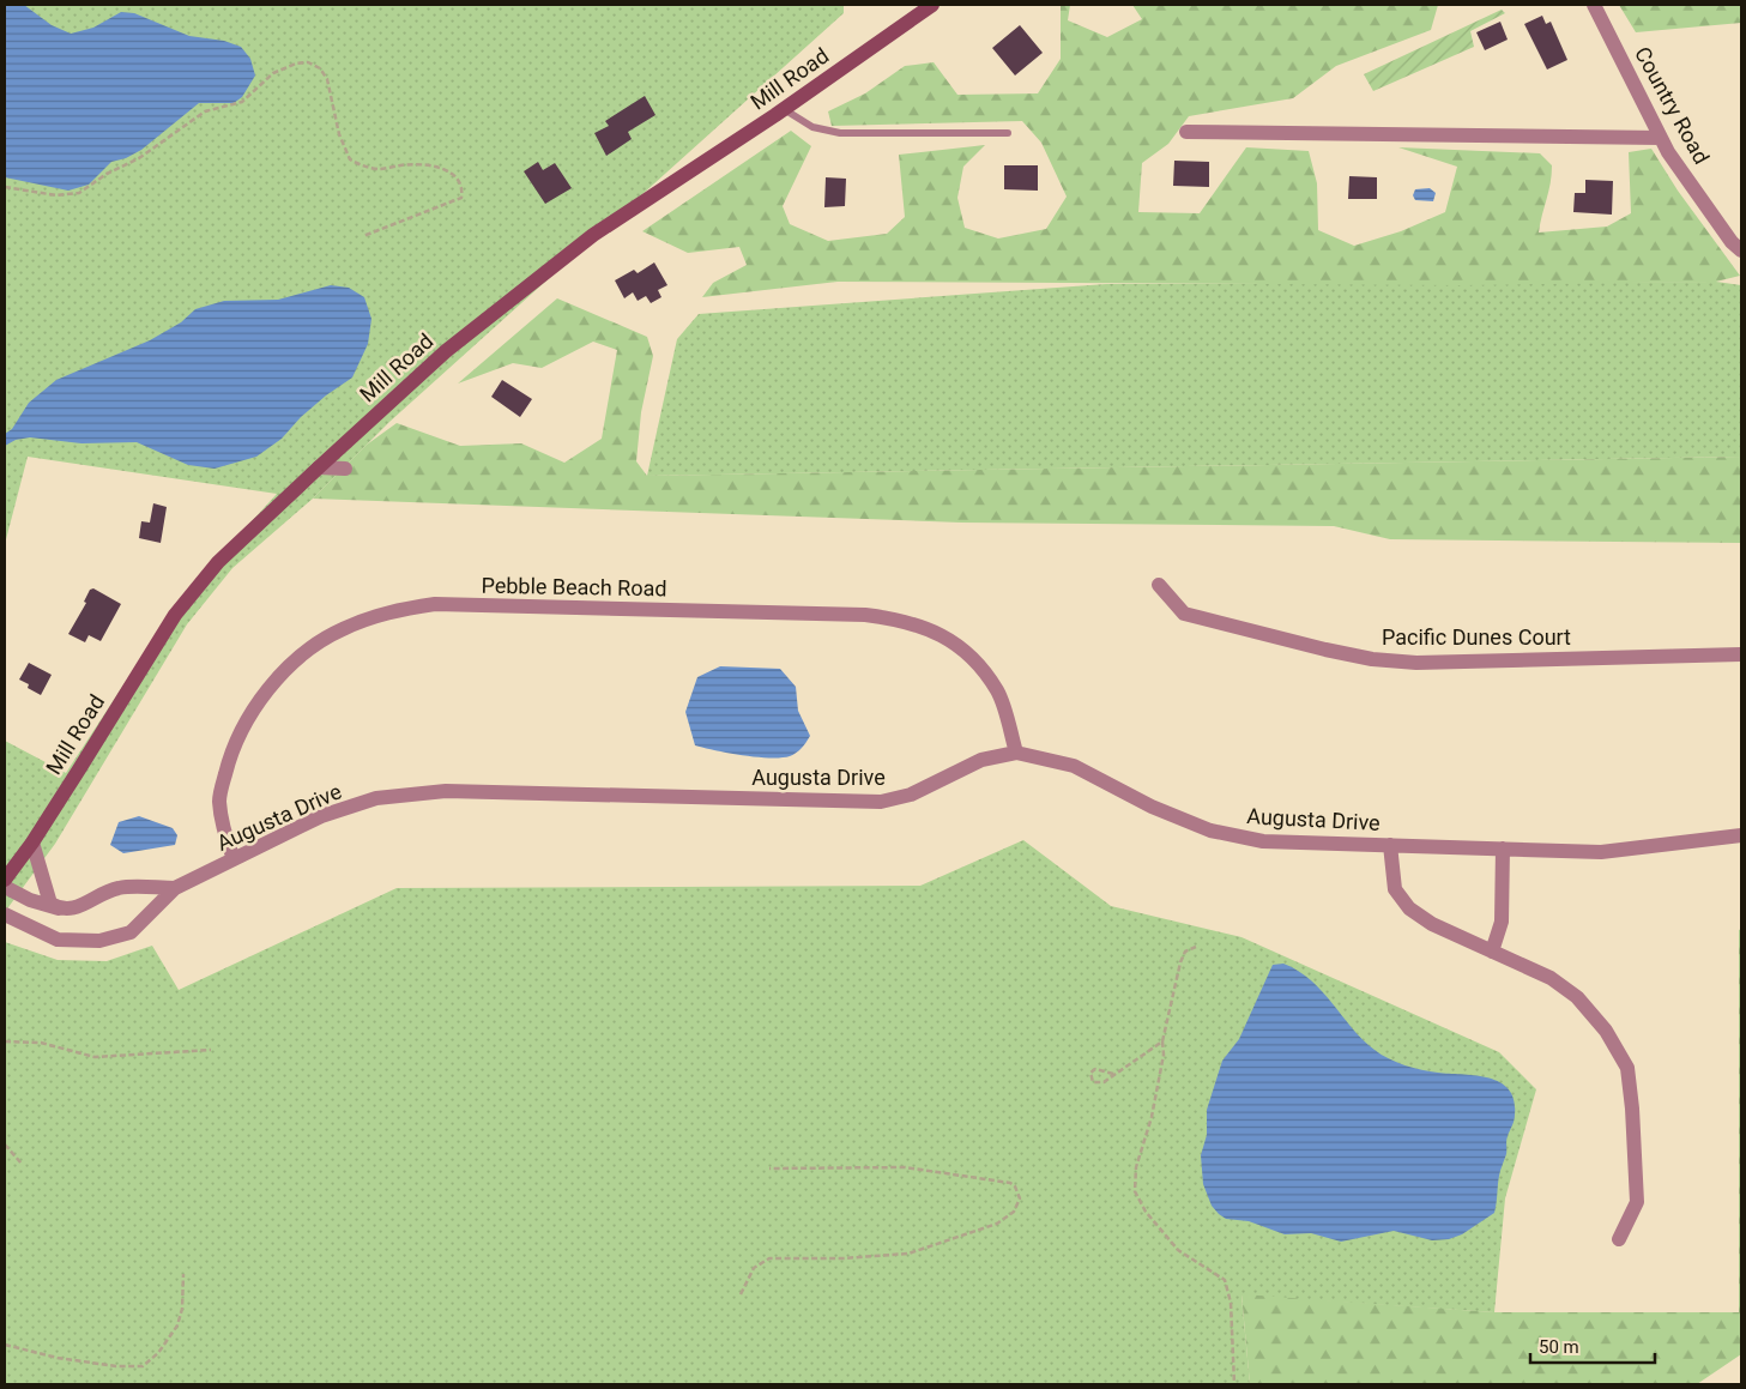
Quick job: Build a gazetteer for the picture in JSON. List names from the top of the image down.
{
  "streets": {
    "main road": ["Mill Road"],
    "street": [
      "Country Road",
      "Pebble Beach Road",
      "Pacific Dunes Court",
      "Augusta Drive"
    ]
  },
  "crossings": [
    ["Pebble Beach Road", "Augusta Drive"]
  ],
  "scale_bar": "50 m"
}
